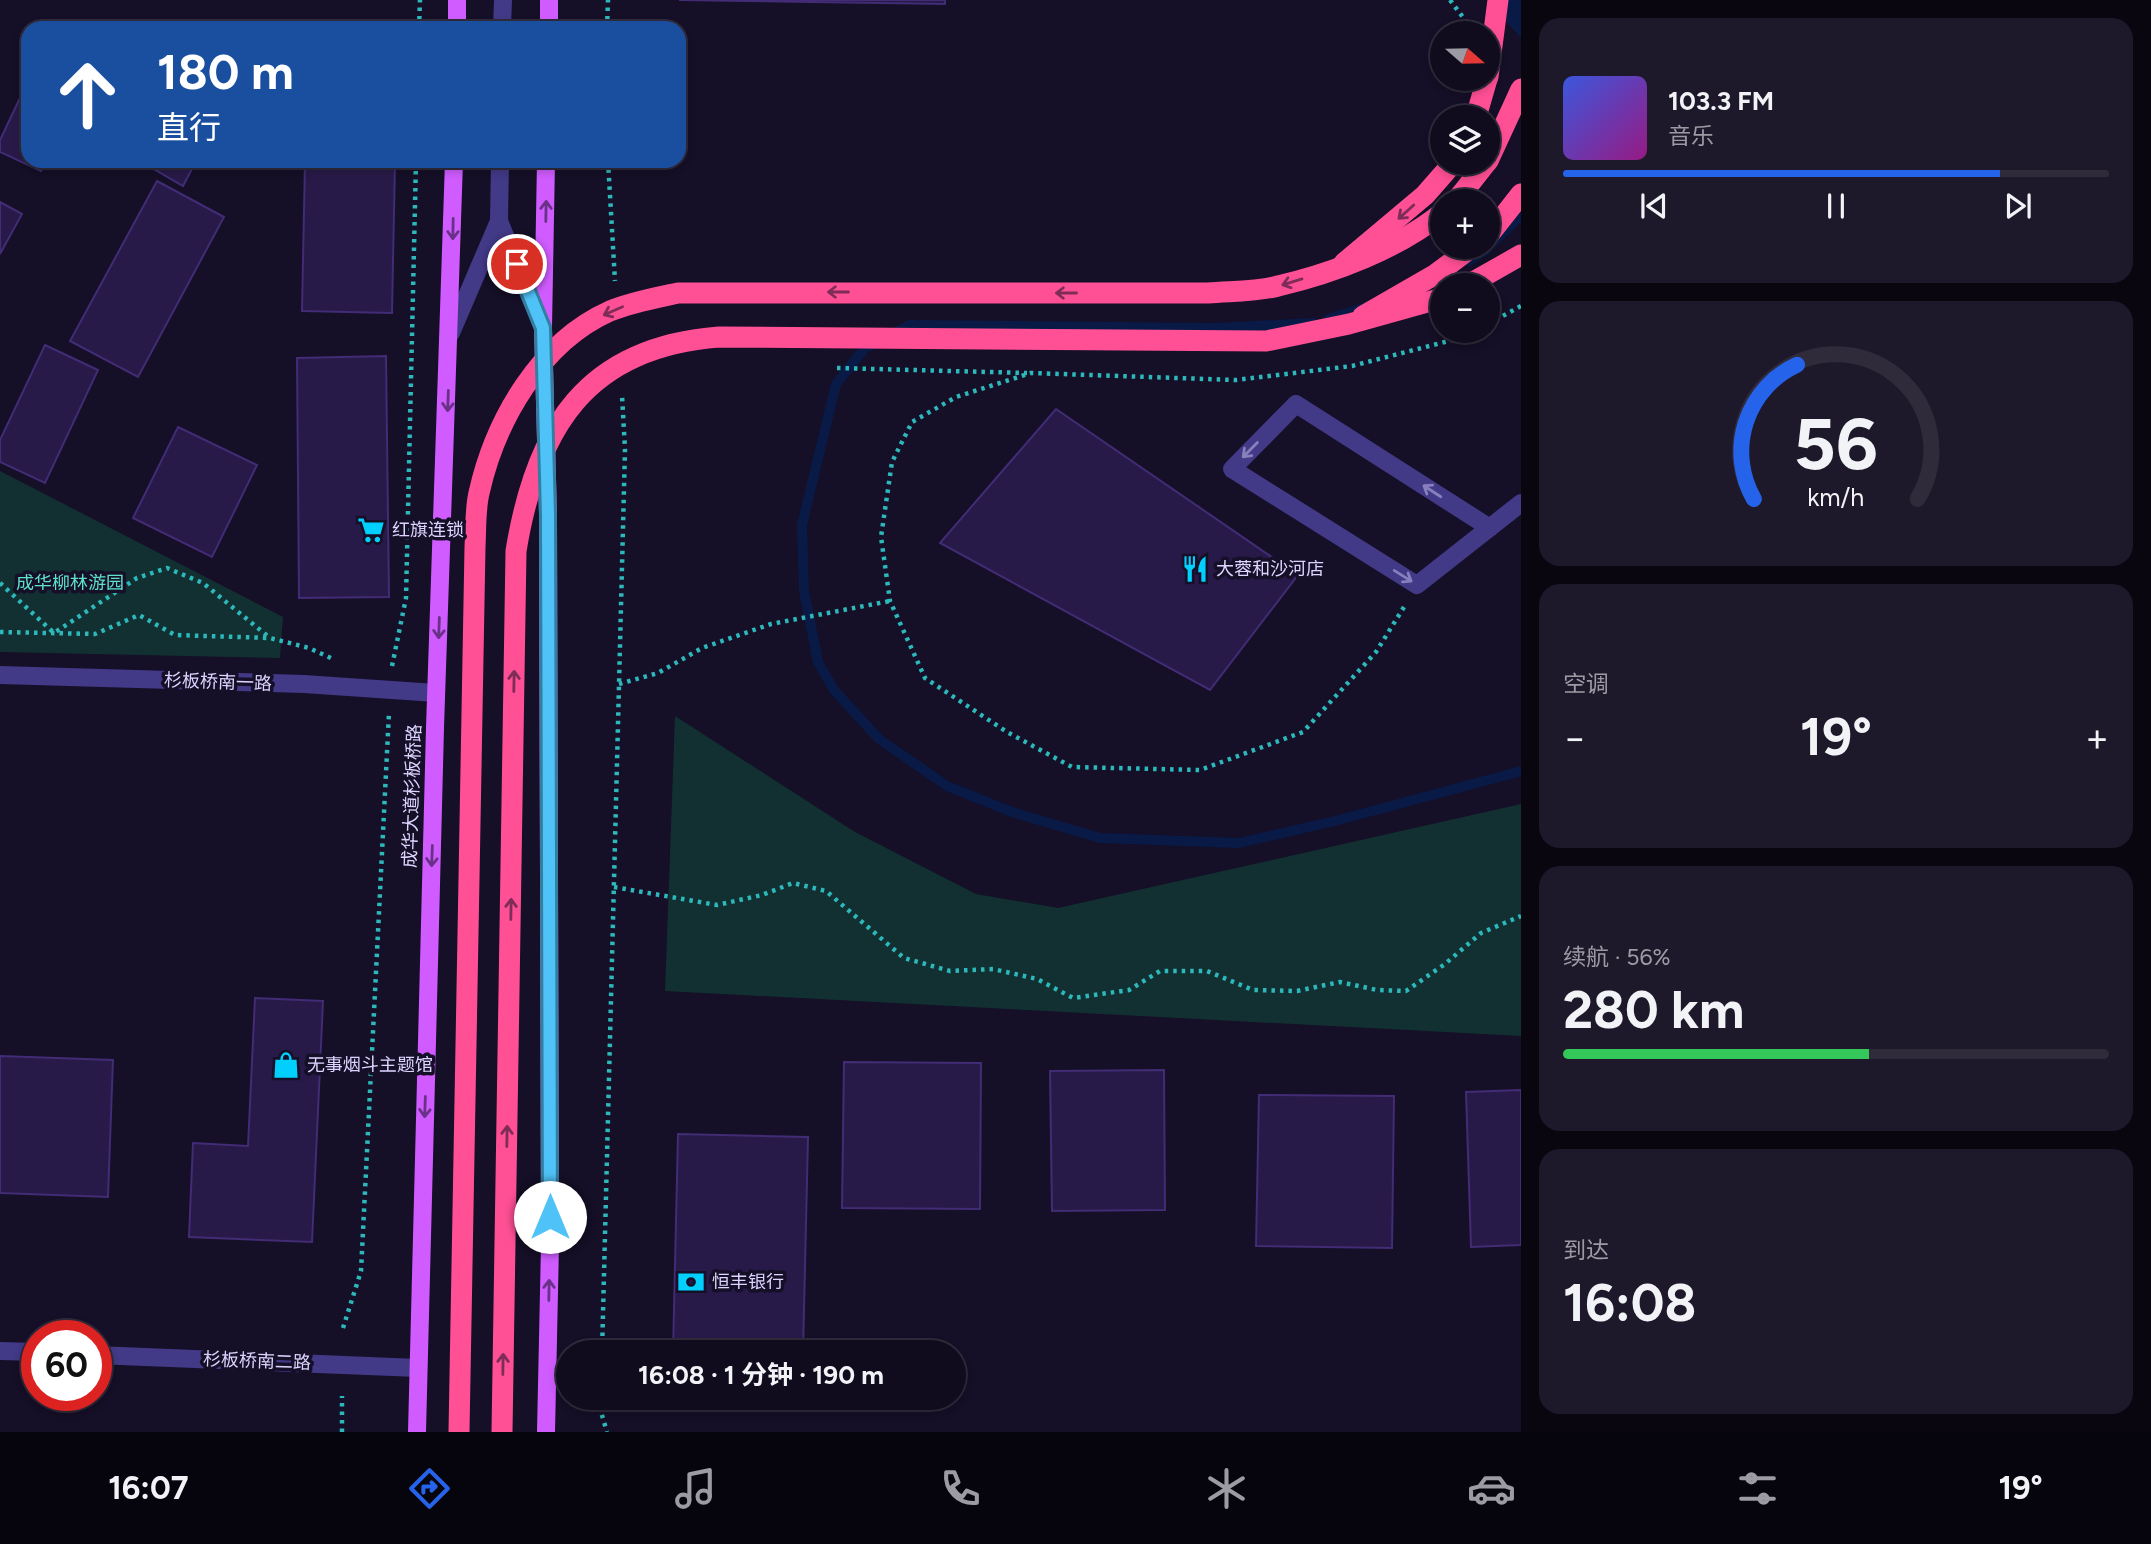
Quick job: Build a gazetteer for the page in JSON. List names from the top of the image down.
{
  "streets": {
    "main road": ["成华大道杉板桥路"],
    "street": ["杉板桥南一路", "杉板桥南二路"]
  },
  "crossings": [
    ["杉板桥南一路", "成华大道杉板桥路"],
    ["成华大道杉板桥路", "杉板桥南二路"]
  ],
  "parks": ["成华柳林游园"],
  "places": {
    "supermarket": ["红旗连锁"],
    "restaurant": ["大蓉和沙河店"],
    "shop": ["无事烟斗主题馆"],
    "bank": ["恒丰银行"]
  },
  "north": "right",
  "page": {
    "map_buttons": ["+", "−"],
    "turn": ["180 m", "直行"],
    "song": ["103.3 FM", "音乐"],
    "tile": [
      "空调",
      ["续航 · 56%", "280 km"],
      ["到达", "16:08"]
    ],
    "heat": ["−", "19°", "+"],
    "limit": "60",
    "trip": "16:08 · 1 分钟 · 190 m",
    "tabs": ["16:07", "19°"],
    "gauge": ["56", "km/h"]
  }
}
